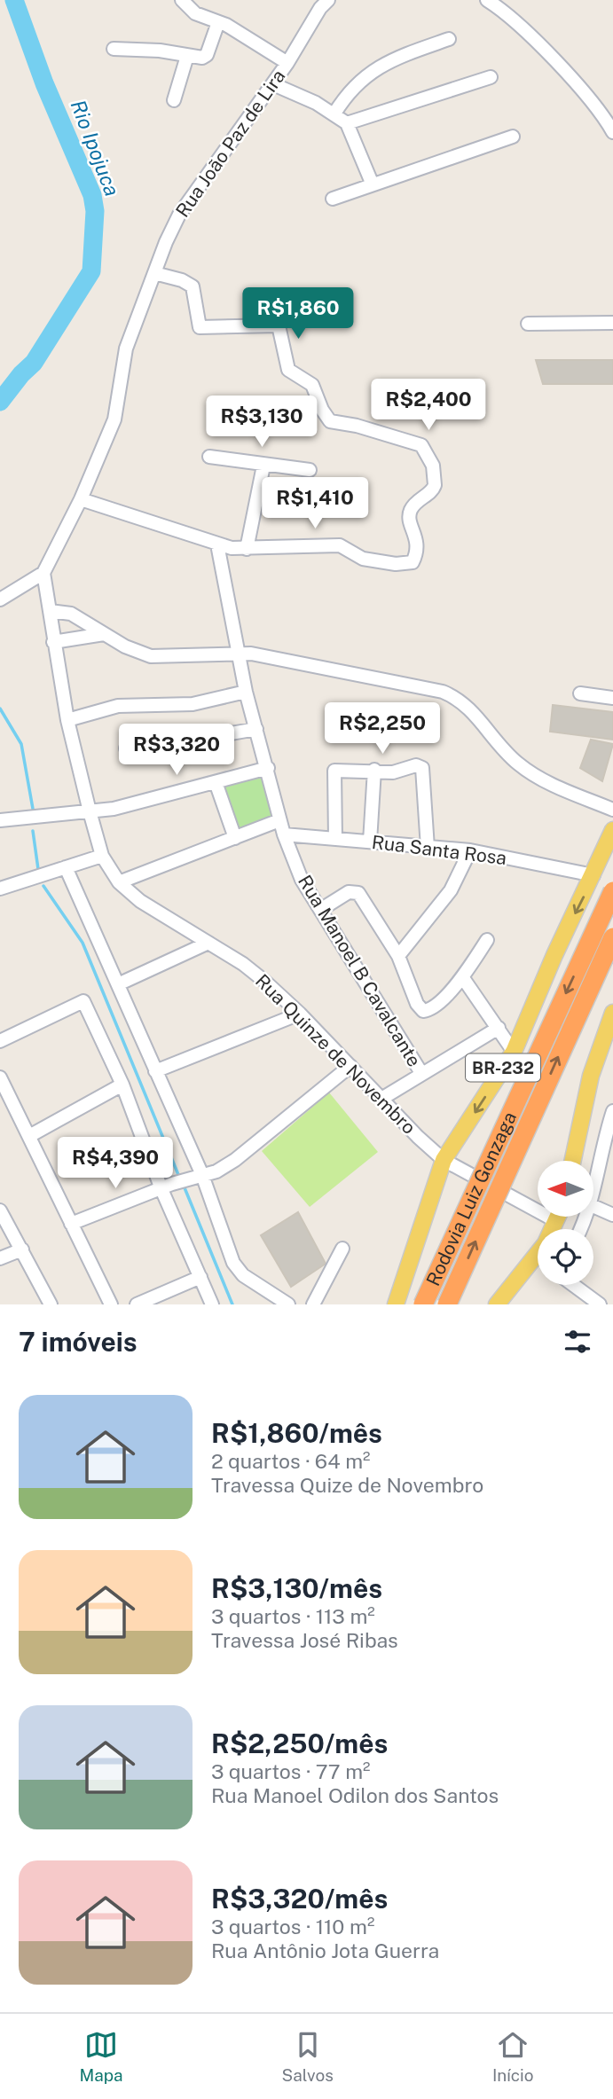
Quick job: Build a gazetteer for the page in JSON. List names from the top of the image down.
{
  "streets": {
    "highway": ["BR-232", "Rodovia Luiz Gonzaga"],
    "street": [
      "Rua João Paz de Lira",
      "Rua Santa Rosa",
      "Rua Manoel B Cavalcante",
      "Rua Quinze de Novembro"
    ]
  },
  "crossings": [
    ["Rua João Paz de Lira", "Rua Quinze de Novembro"],
    ["Rua Santa Rosa", "Rua Manoel B Cavalcante"],
    ["Rua Santa Rosa", "BR-232"],
    ["Rua Quinze de Novembro", "BR-232"]
  ],
  "water": ["Rio Ipojuca"],
  "north": "left",
  "page": {
    "price": [
      "R$1,860",
      "R$2,400",
      "R$3,130",
      "R$1,410",
      "R$2,250",
      "R$3,320",
      "R$4,390"
    ],
    "heading": "7 imóveis",
    "list": [
      {
        "name": "R$1,860/mês",
        "note": "2 quartos · 64 m² · Travessa Quize de Novembro"
      },
      {
        "name": "R$3,130/mês",
        "note": "3 quartos · 113 m² · Travessa José Ribas"
      },
      {
        "name": "R$2,250/mês",
        "note": "3 quartos · 77 m² · Rua Manoel Odilon dos Santos"
      },
      {
        "name": "R$3,320/mês",
        "note": "3 quartos · 110 m² · Rua Antônio Jota Guerra"
      }
    ],
    "tabs": ["Mapa", "Salvos", "Início"]
  }
}
